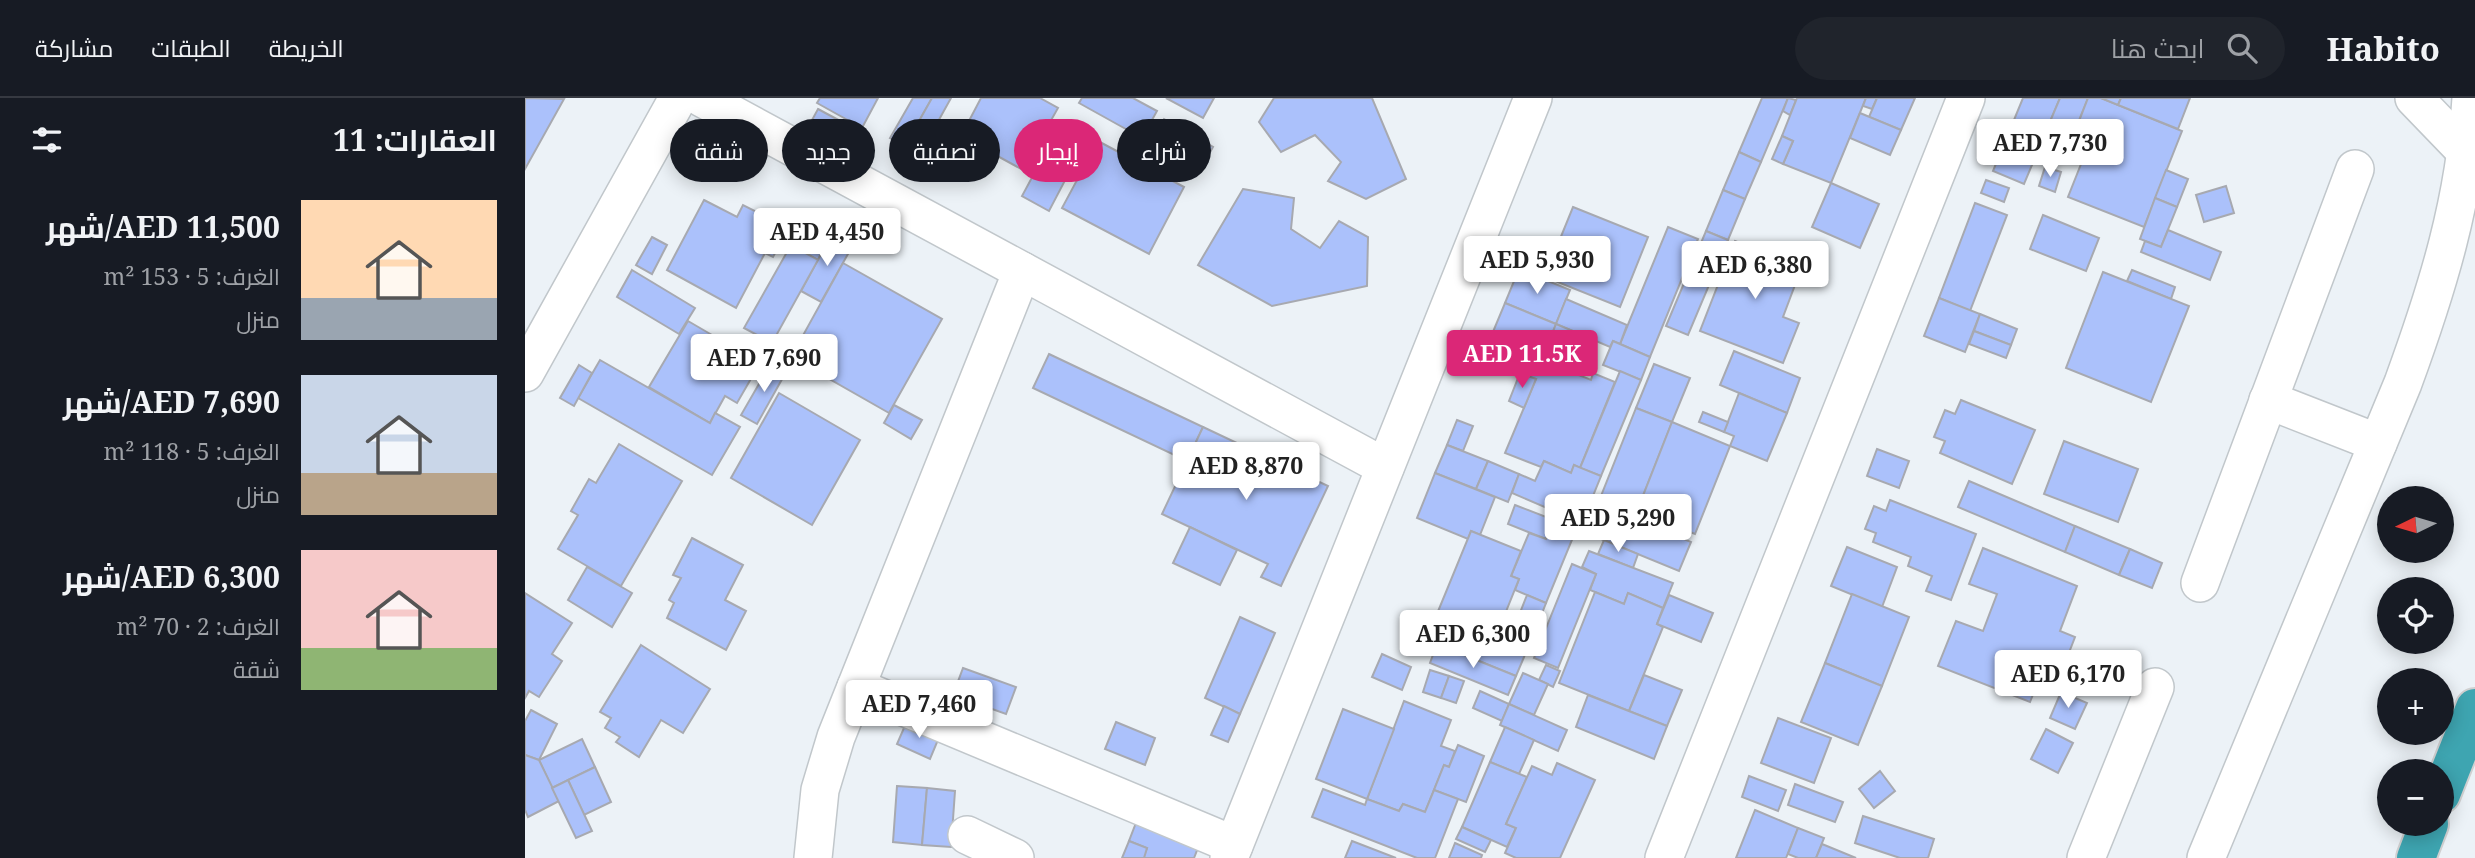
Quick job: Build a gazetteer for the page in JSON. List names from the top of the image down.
{
  "north": "left",
  "page": {
    "header": "Habito",
    "search": "ابحث هنا",
    "nav": ["الخريطة", "الطبقات", "مشاركة"],
    "heading": "العقارات: 11",
    "price": [
      "AED 7,730",
      "AED 4,450",
      "AED 5,930",
      "AED 6,380",
      "AED 11.5K",
      "AED 7,690",
      "AED 8,870",
      "AED 5,290",
      "AED 6,300",
      "AED 6,170",
      "AED 7,460"
    ],
    "chip": [
      "شراء",
      "إيجار",
      "تصفية",
      "جديد",
      "شقة"
    ],
    "list": [
      {
        "name": "AED 11,500/شهر",
        "note": "الغرف: 5 · 153 m² · منزل"
      },
      {
        "name": "AED 7,690/شهر",
        "note": "الغرف: 5 · 118 m² · منزل"
      },
      {
        "name": "AED 6,300/شهر",
        "note": "الغرف: 2 · 70 m² · شقة"
      }
    ],
    "map_buttons": ["+", "−"]
  }
}
